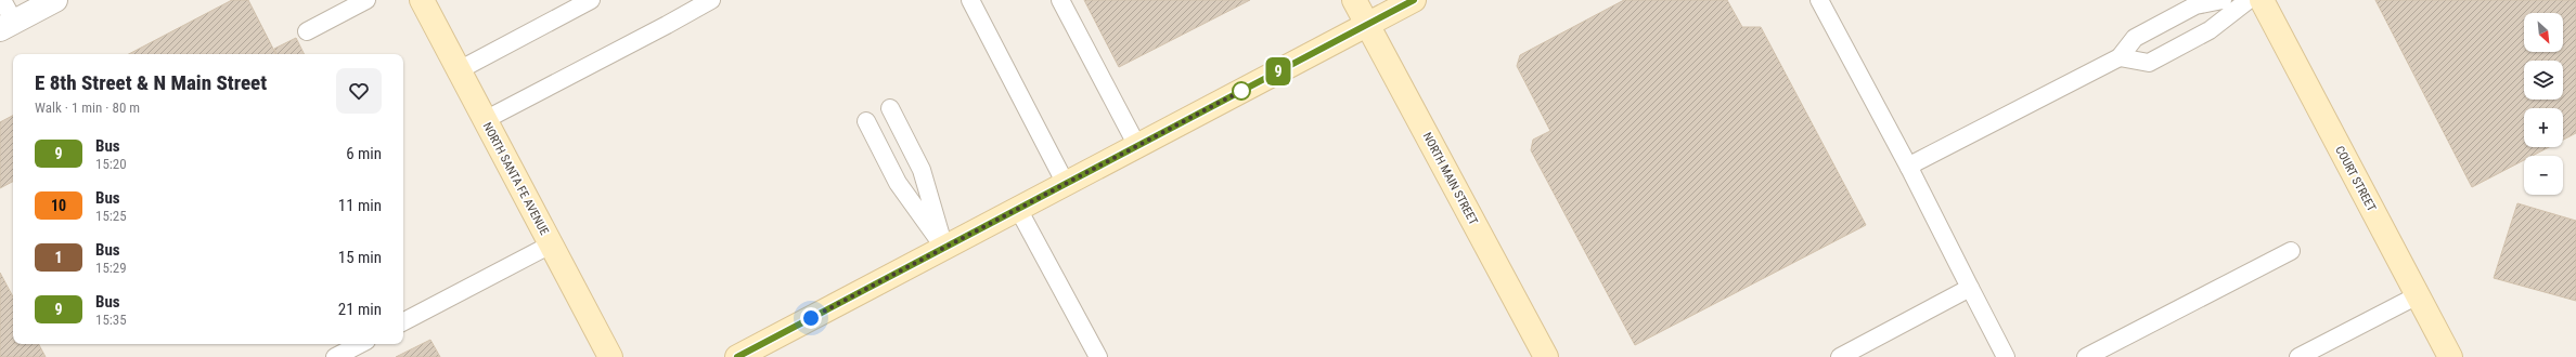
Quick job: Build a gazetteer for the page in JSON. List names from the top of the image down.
{
  "streets": {
    "street": ["NORTH SANTA FE AVENUE", "NORTH MAIN STREET", "COURT STREET"]
  },
  "lines": ["bus line 9"],
  "north": "bottom right",
  "page": {
    "on_map": "9",
    "map_buttons": ["+", "−"],
    "heading": ["E 8th Street & N Main Street", "Walk · 1 min · 80 m"],
    "list": [
      {
        "mark": "9",
        "name": "Bus",
        "note": "15:20",
        "value": "6 min"
      },
      {
        "mark": "10",
        "name": "Bus",
        "note": "15:25",
        "value": "11 min"
      },
      {
        "mark": "1",
        "name": "Bus",
        "note": "15:29",
        "value": "15 min"
      },
      {
        "mark": "9",
        "name": "Bus",
        "note": "15:35",
        "value": "21 min"
      }
    ]
  }
}
